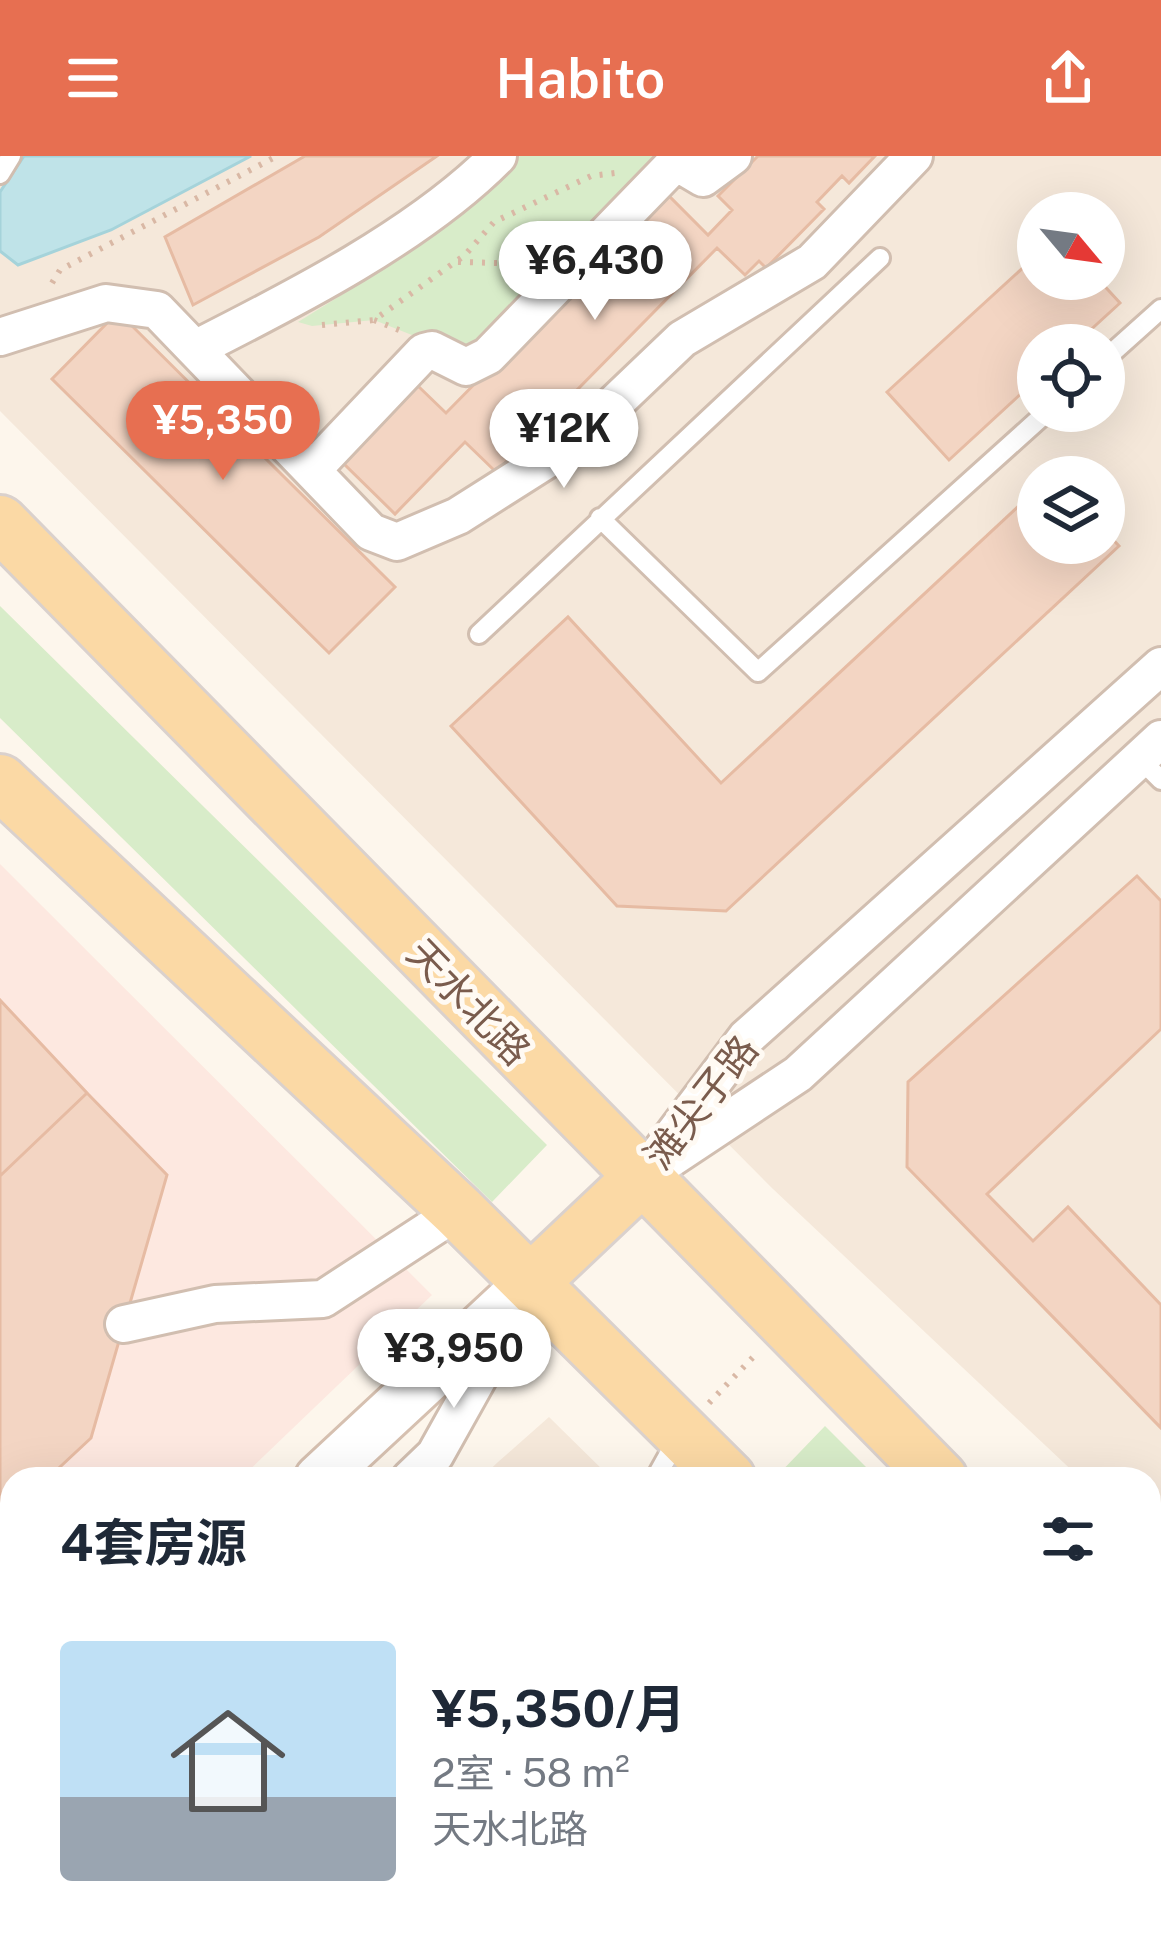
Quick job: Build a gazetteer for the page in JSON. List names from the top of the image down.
{
  "streets": {
    "main road": ["天水北路"],
    "street": ["滩尖子路"]
  },
  "crossings": [
    ["天水北路", "滩尖子路"]
  ],
  "north": "bottom right",
  "page": {
    "header": "Habito",
    "price": [
      "¥6,430",
      "¥5,350",
      "¥12K",
      "¥3,950"
    ],
    "heading": "4套房源",
    "list": [
      {
        "name": "¥5,350/月",
        "note": "2室 · 58 m² · 天水北路"
      }
    ]
  }
}
